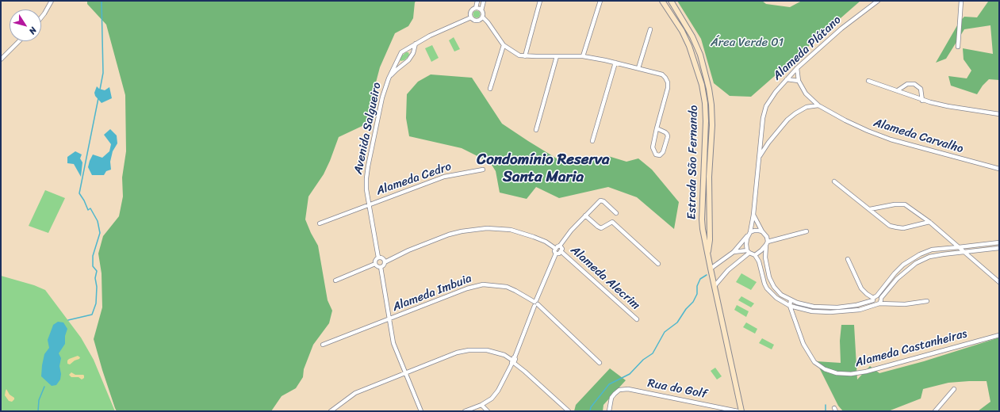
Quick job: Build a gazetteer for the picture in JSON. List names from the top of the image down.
{
  "streets": {
    "main road": ["Estrada São Fernando"],
    "street": [
      "Alameda Plátano",
      "Avenida Salgueiro",
      "Alameda Carvalho",
      "Alameda Cedro",
      "Alameda Alecrim",
      "Alameda Imbuia",
      "Alameda Castanheiras",
      "Rua do Golf"
    ]
  },
  "crossings": [
    ["Alameda Plátano", "Alameda Carvalho"],
    ["Avenida Salgueiro", "Alameda Cedro"]
  ],
  "districts": ["Condomínio Reserva Santa Maria"],
  "parks": ["Área Verde 01"],
  "north": "bottom right"
}
